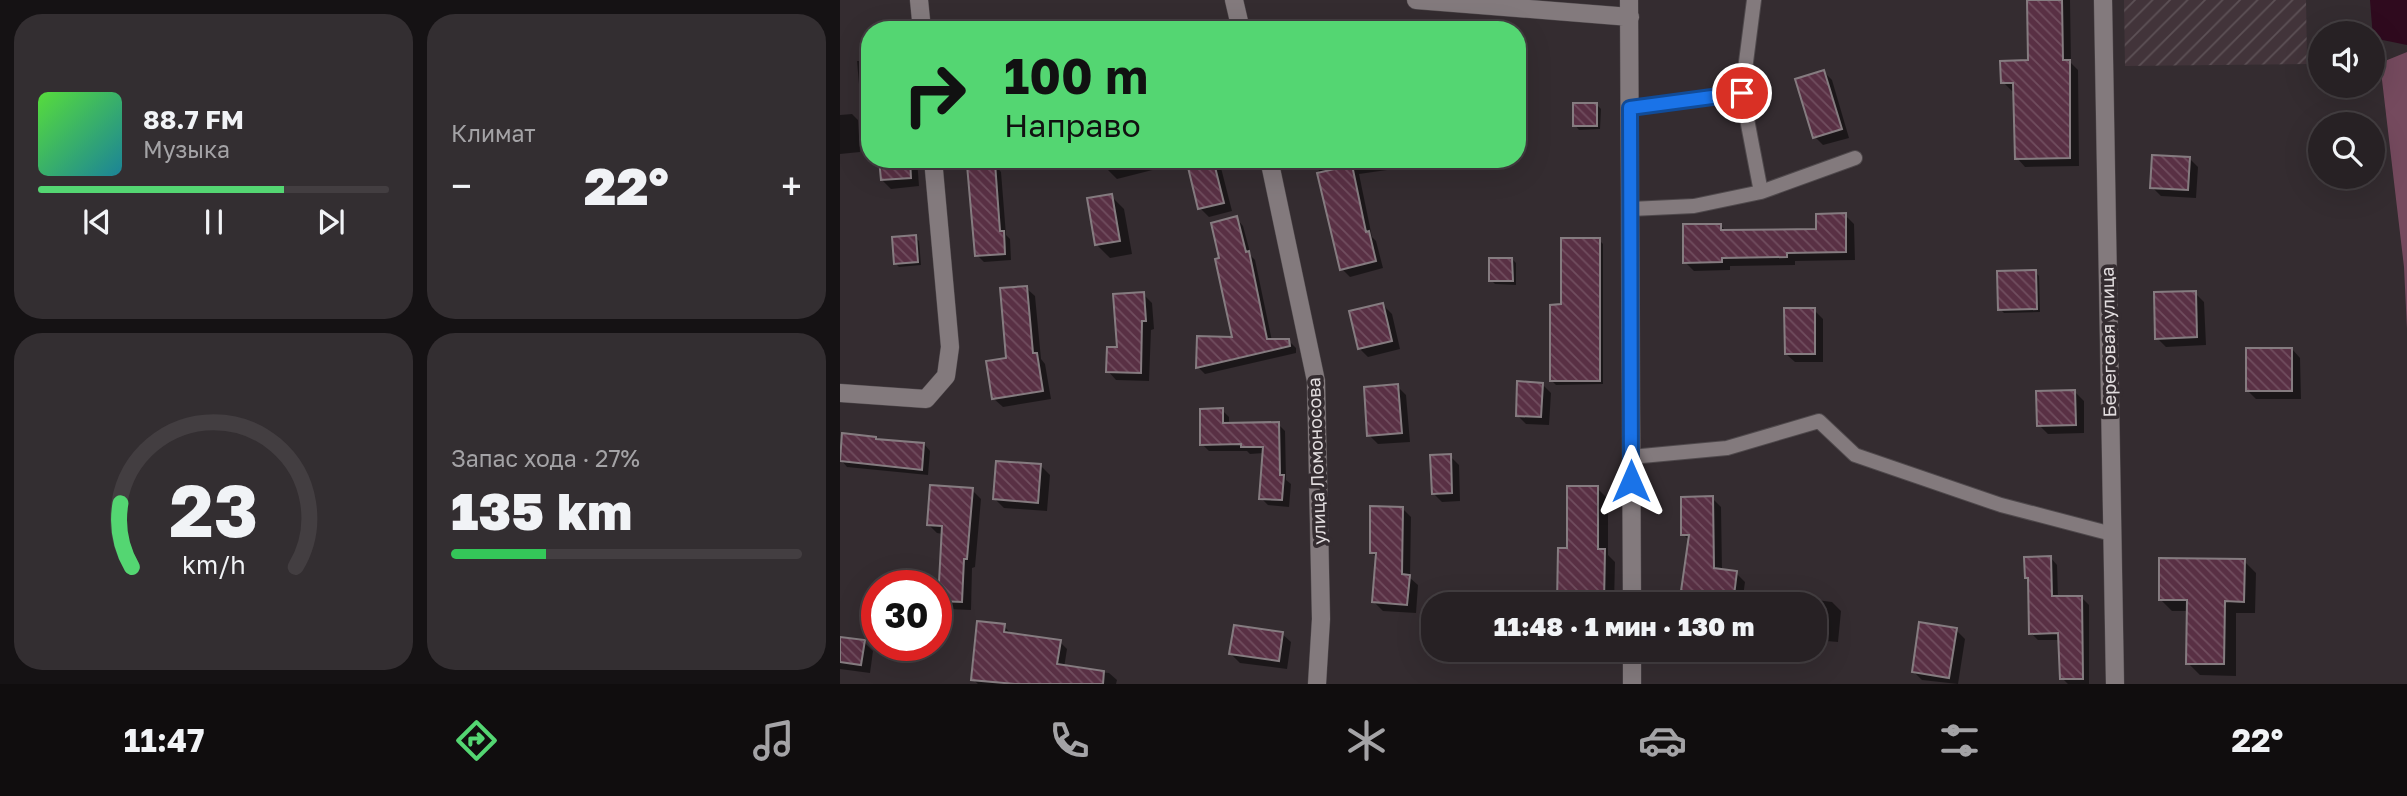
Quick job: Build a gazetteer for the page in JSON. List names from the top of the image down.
{
  "streets": {
    "street": ["Береговая улица", "улица Ломоносова"]
  },
  "page": {
    "tile": [
      "Климат",
      ["Запас хода · 27%", "135 km"]
    ],
    "turn": ["100 m", "Направо"],
    "song": ["88.7 FM", "Музыка"],
    "heat": ["−", "22°", "+"],
    "limit": "30",
    "trip": "11:48 · 1 мин · 130 m",
    "tabs": ["11:47", "22°"],
    "gauge": ["23", "km/h"]
  }
}
